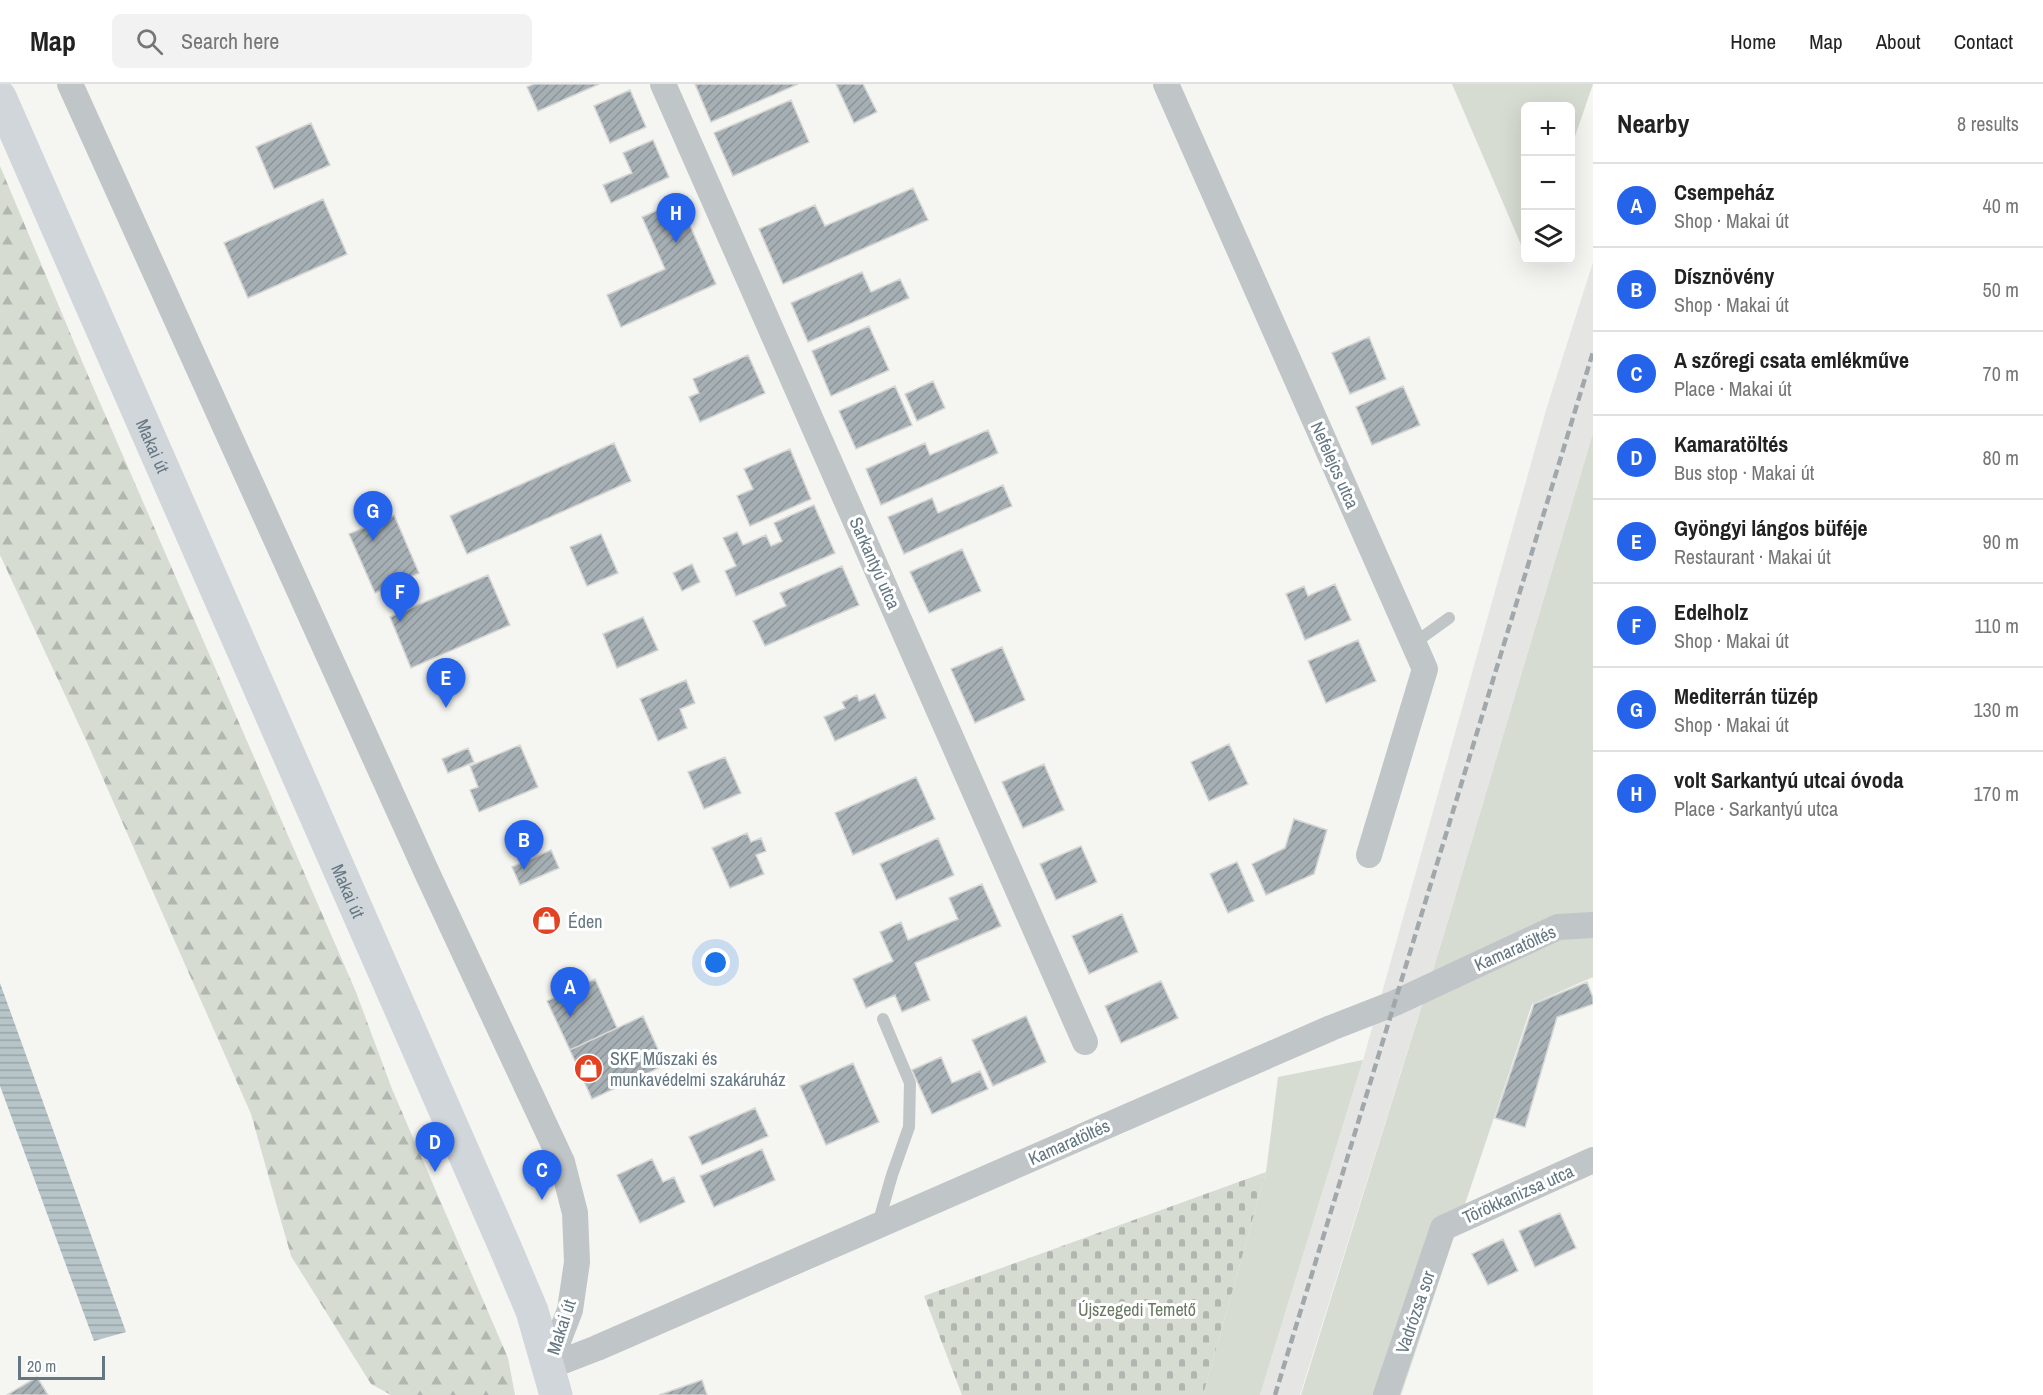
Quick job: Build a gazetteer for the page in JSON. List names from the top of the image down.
{
  "streets": {
    "main road": ["Makai út"],
    "street": [
      "Nefelejcs utca",
      "Sarkantyú utca",
      "Kamaratöltés",
      "Törökkanizsa utca",
      "Vadrózsa sor"
    ]
  },
  "crossings": [
    ["Makai út", "Kamaratöltés"],
    ["Törökkanizsa utca", "Vadrózsa sor"]
  ],
  "parks": ["Újszegedi Temető"],
  "places": {
    "shop": ["Éden", "SKF Műszaki és munkavédelmi szakáruház"]
  },
  "scale_bar": "20 m",
  "page": {
    "header": "Map",
    "search": "Search here",
    "nav": [
      "Home",
      "Map",
      "About",
      "Contact"
    ],
    "heading": ["Nearby", "8 results"],
    "map_buttons": ["+", "−"],
    "list": [
      {
        "mark": "A",
        "name": "Csempeház",
        "note": "Shop · Makai út",
        "value": "40 m"
      },
      {
        "mark": "B",
        "name": "Dísznövény",
        "note": "Shop · Makai út",
        "value": "50 m"
      },
      {
        "mark": "C",
        "name": "A szőregi csata emlékműve",
        "note": "Place · Makai út",
        "value": "70 m"
      },
      {
        "mark": "D",
        "name": "Kamaratöltés",
        "note": "Bus stop · Makai út",
        "value": "80 m"
      },
      {
        "mark": "E",
        "name": "Gyöngyi lángos büféje",
        "note": "Restaurant · Makai út",
        "value": "90 m"
      },
      {
        "mark": "F",
        "name": "Edelholz",
        "note": "Shop · Makai út",
        "value": "110 m"
      },
      {
        "mark": "G",
        "name": "Mediterrán tüzép",
        "note": "Shop · Makai út",
        "value": "130 m"
      },
      {
        "mark": "H",
        "name": "volt Sarkantyú utcai óvoda",
        "note": "Place · Sarkantyú utca",
        "value": "170 m"
      }
    ],
    "pins": [
      "H",
      "G",
      "F",
      "E",
      "B",
      "A",
      "D",
      "C"
    ],
    "scale": "20 m"
  }
}
